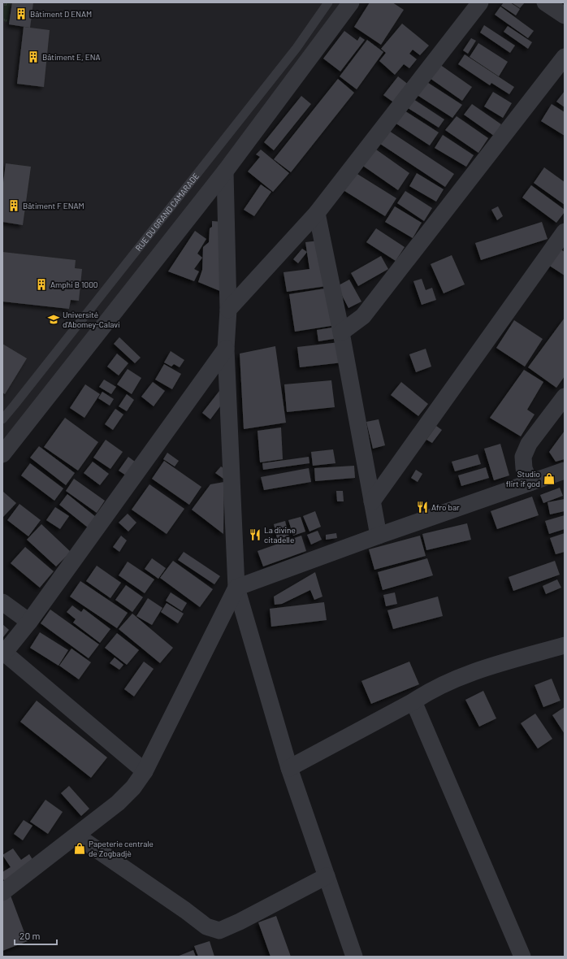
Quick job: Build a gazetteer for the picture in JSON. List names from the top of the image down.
{
  "streets": {
    "lane": ["RUE DU GRAND CAMARADE"]
  },
  "places": {
    "building": [
      "Bâtiment D ENAM",
      "Bâtiment E, ENA",
      "Bâtiment F ENAM",
      "Amphi B 1000"
    ],
    "school or university": ["Université d'Abomey-Calavi"],
    "shop": ["Studio flirt if god", "Papeterie centrale de Zogbadjè"],
    "restaurant": ["Afro bar", "La divine citadelle"]
  },
  "scale_bar": "20 m"
}
